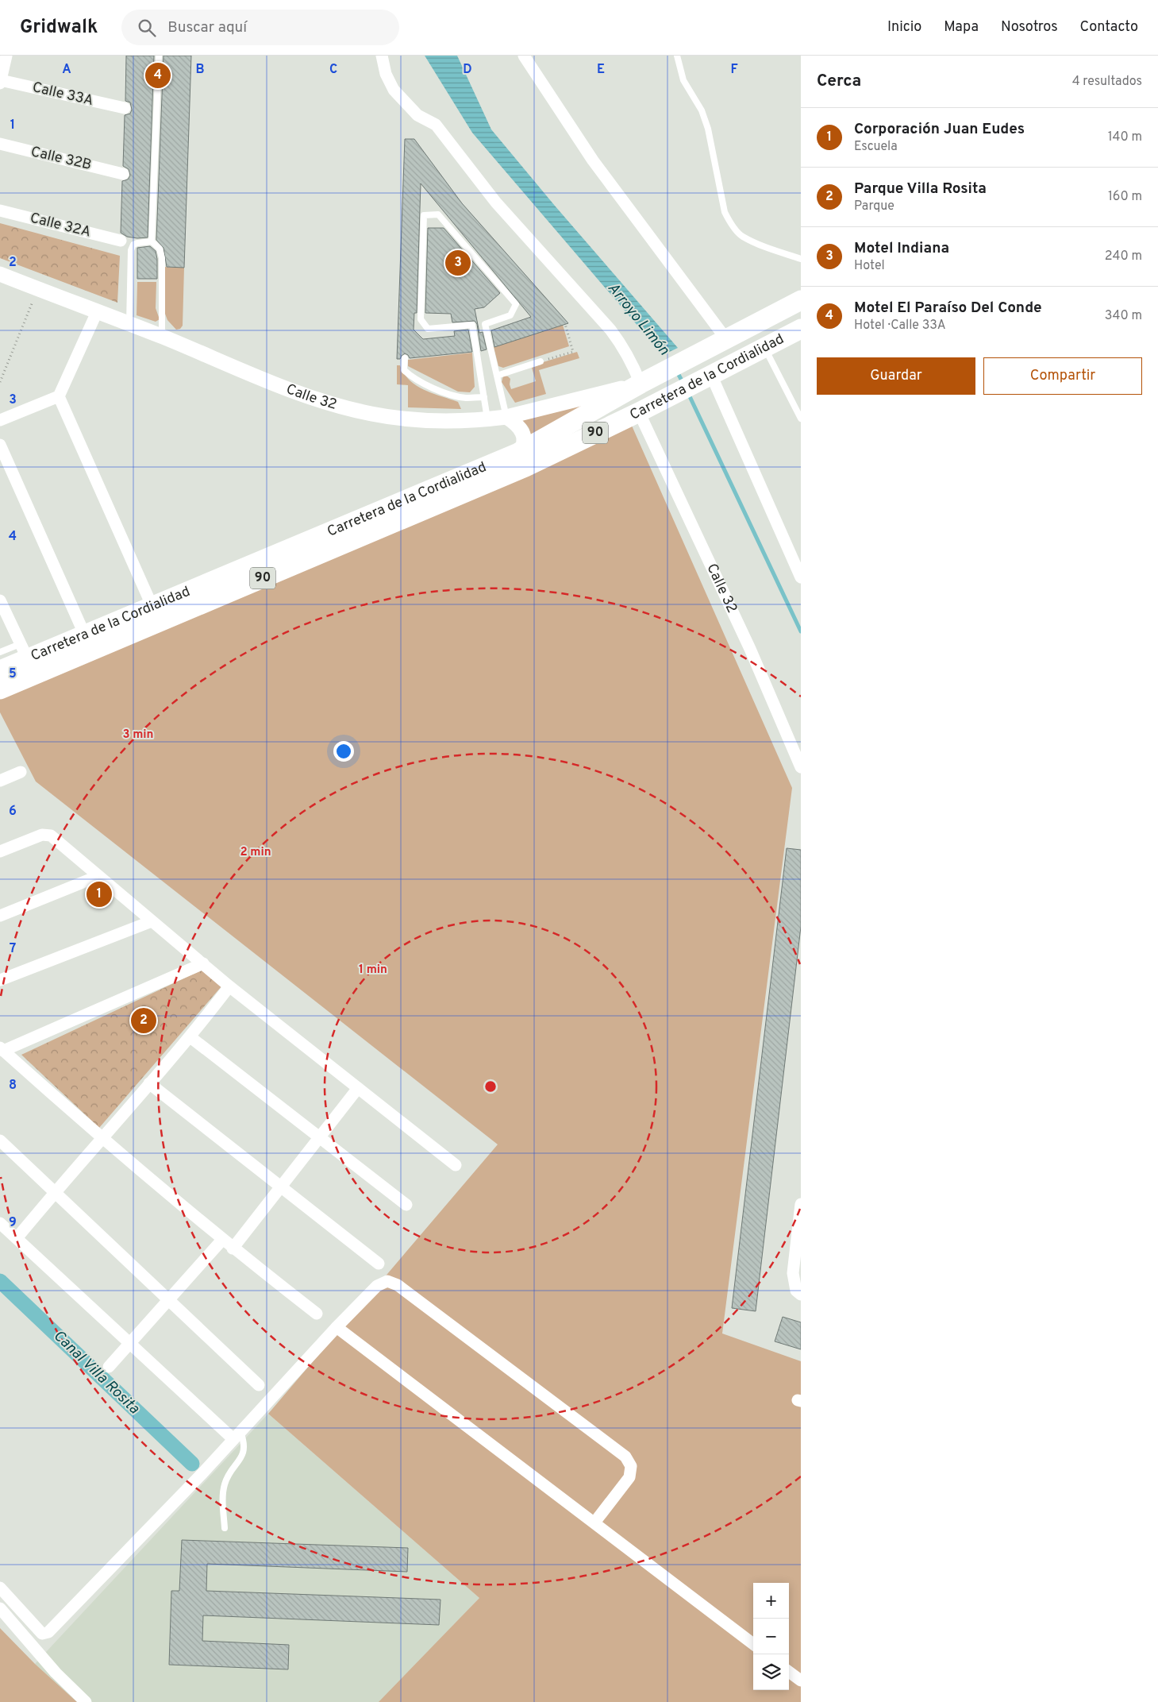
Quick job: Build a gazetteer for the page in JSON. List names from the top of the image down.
{
  "streets": {
    "highway": ["Carretera de la Cordialidad", "90"],
    "street": [
      "Calle 33A",
      "Calle 32B",
      "Calle 32A",
      "Calle 32"
    ]
  },
  "crossings": [
    ["Carretera de la Cordialidad", "Calle 32"]
  ],
  "water": ["Arroyo Limón", "Canal Villa Rosita"],
  "page": {
    "header": "Gridwalk",
    "search": "Buscar aquí",
    "nav": [
      "Inicio",
      "Mapa",
      "Nosotros",
      "Contacto"
    ],
    "heading": ["Cerca", "4 resultados"],
    "pins": [
      "4",
      "3",
      "1",
      "2"
    ],
    "list": [
      {
        "mark": "1",
        "name": "Corporación Juan Eudes",
        "note": "Escuela",
        "value": "140 m"
      },
      {
        "mark": "2",
        "name": "Parque Villa Rosita",
        "note": "Parque",
        "value": "160 m"
      },
      {
        "mark": "3",
        "name": "Motel Indiana",
        "note": "Hotel",
        "value": "240 m"
      },
      {
        "mark": "4",
        "name": "Motel El Paraíso Del Conde",
        "note": "Hotel · Calle 33A",
        "value": "340 m"
      }
    ],
    "buttons": ["Guardar", "Compartir"],
    "map_buttons": ["+", "−"]
  },
  "grid": {
    "columns": [
      "A",
      "B",
      "C",
      "D",
      "E",
      "F"
    ],
    "rows": [
      "1",
      "2",
      "3",
      "4",
      "5",
      "6",
      "7",
      "8",
      "9"
    ]
  },
  "rings": ["3 min", "2 min", "1 min"]
}
